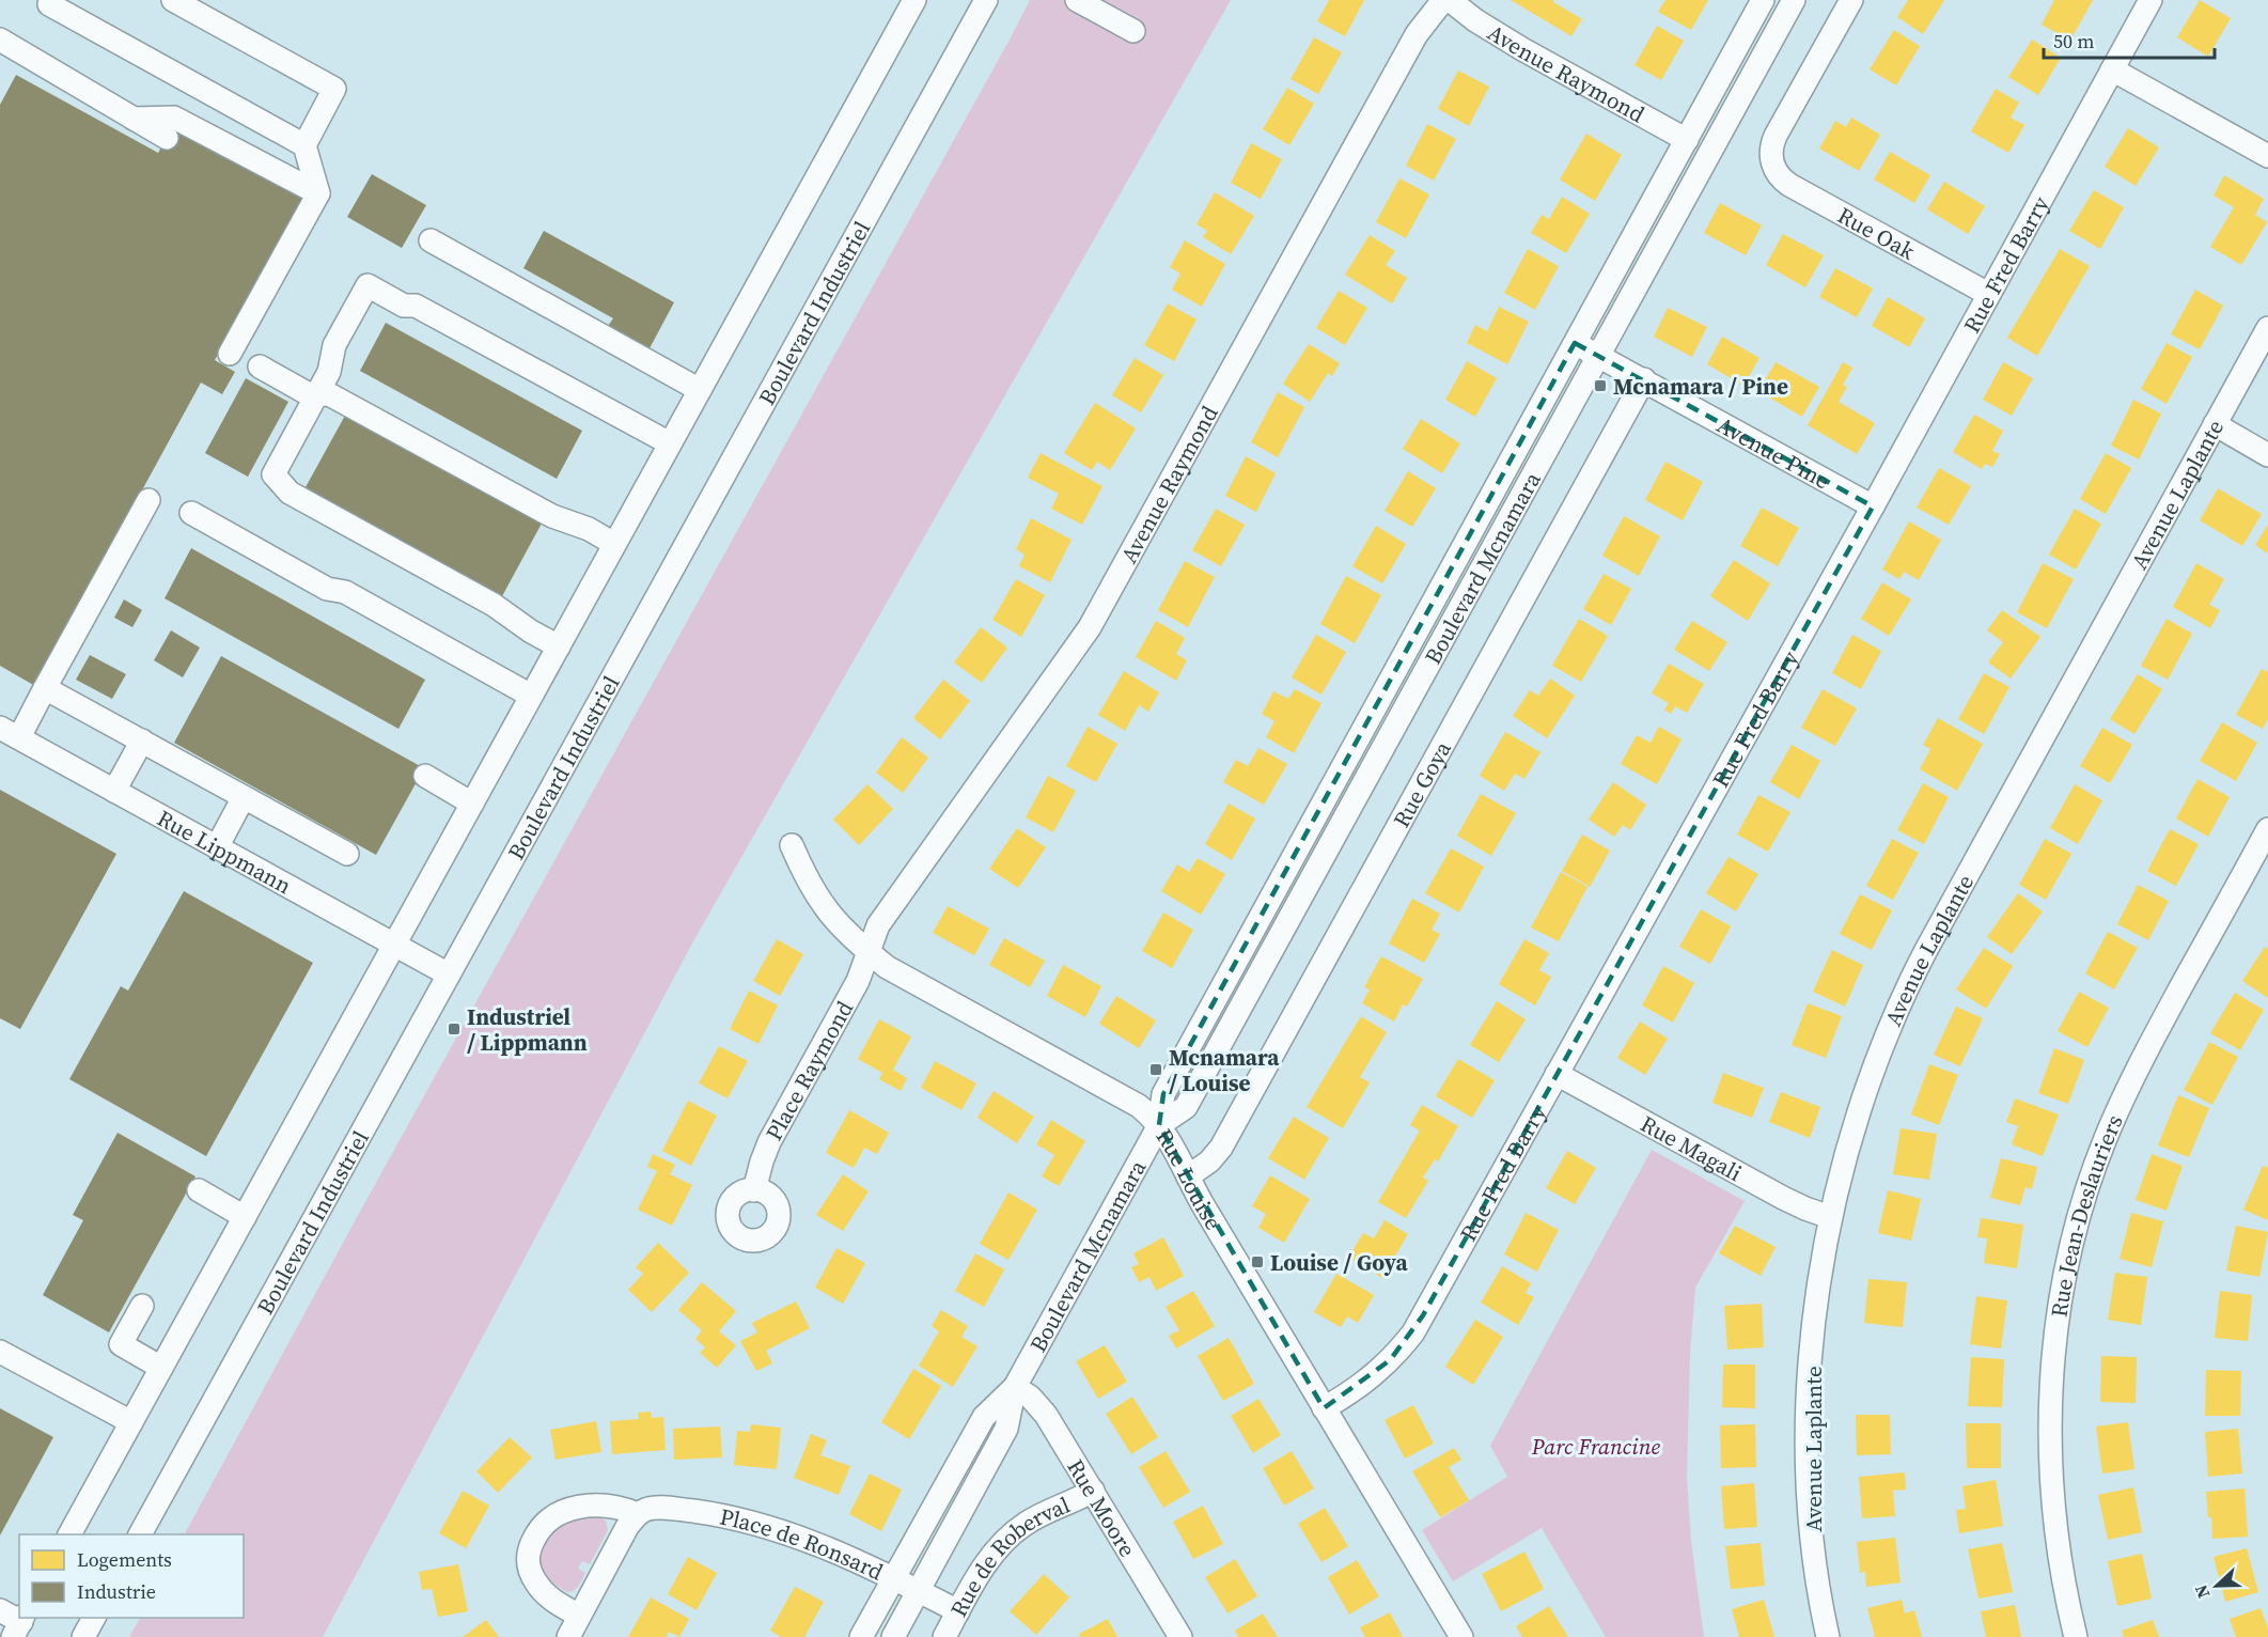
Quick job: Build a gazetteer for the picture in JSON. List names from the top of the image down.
{
  "streets": {
    "street": [
      "Avenue Raymond",
      "Rue Oak",
      "Rue Fred Barry",
      "Boulevard Industriel",
      "Avenue Pine",
      "Avenue Laplante",
      "Boulevard Mcnamara",
      "Rue Goya",
      "Rue Lippmann",
      "Place Raymond",
      "Rue Magali",
      "Rue Louise",
      "Rue Jean-Deslauriers",
      "Rue Moore",
      "Place de Ronsard",
      "Rue de Roberval"
    ]
  },
  "crossings": [
    ["Avenue Raymond", "Boulevard Mcnamara"],
    ["Avenue Raymond", "Place Raymond"],
    ["Avenue Raymond", "Rue Louise"],
    ["Rue Oak", "Rue Fred Barry"],
    ["Rue Fred Barry", "Avenue Pine"],
    ["Rue Fred Barry", "Rue Magali"],
    ["Rue Fred Barry", "Rue Louise"],
    ["Boulevard Industriel", "Rue Lippmann"],
    ["Avenue Pine", "Boulevard Mcnamara"],
    ["Avenue Pine", "Rue Goya"],
    ["Avenue Laplante", "Rue Magali"],
    ["Boulevard Mcnamara", "Rue Louise"],
    ["Boulevard Mcnamara", "Rue Moore"],
    ["Boulevard Mcnamara", "Place de Ronsard"],
    ["Rue Goya", "Rue Louise"],
    ["Place Raymond", "Rue Louise"],
    ["Rue Moore", "Rue de Roberval"],
    ["Place de Ronsard", "Rue de Roberval"]
  ],
  "parks": ["Parc Francine"],
  "places": {
    "transit": [
      "Mcnamara / Pine",
      "Industriel / Lippmann",
      "Mcnamara / Louise",
      "Louise / Goya"
    ]
  },
  "legend": ["Logements", "Industrie"],
  "scale_bar": "50 m",
  "north": "left"
}
